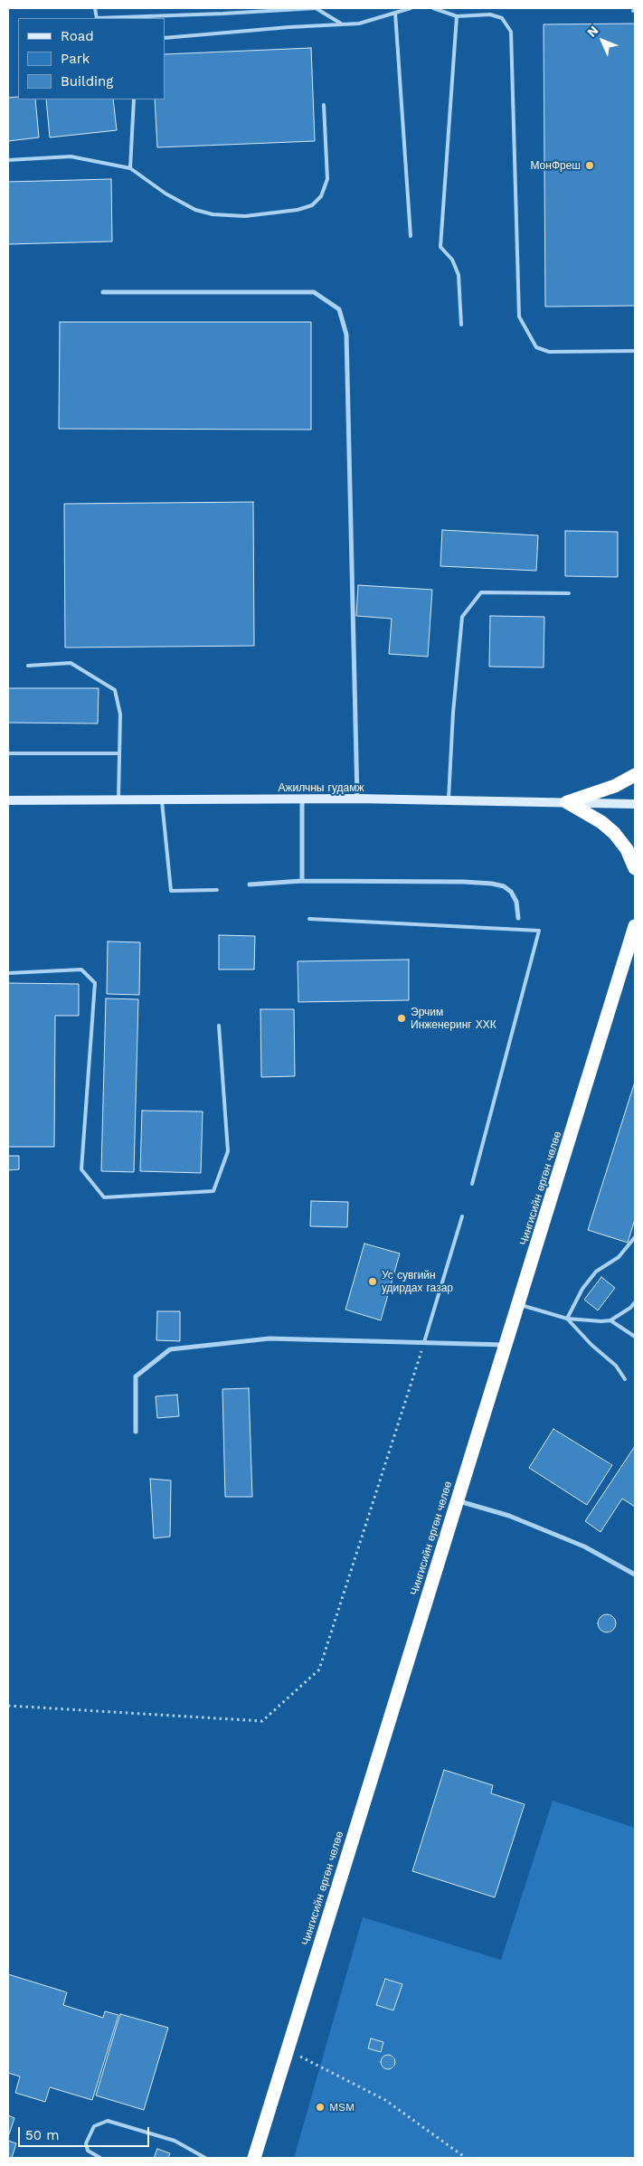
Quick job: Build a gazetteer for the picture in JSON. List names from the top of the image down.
{
  "streets": {
    "highway": ["Чингисийн өргөн чөлөө"],
    "main road": ["Ажилчны гудамж"]
  },
  "places": [
    "МонФреш",
    "Эрчим Инженеринг ХХК",
    "Ус сувгийн удирдах газар",
    "MSM"
  ],
  "legend": ["Road", "Park", "Building"],
  "scale_bar": "50 m",
  "north": "top left"
}
